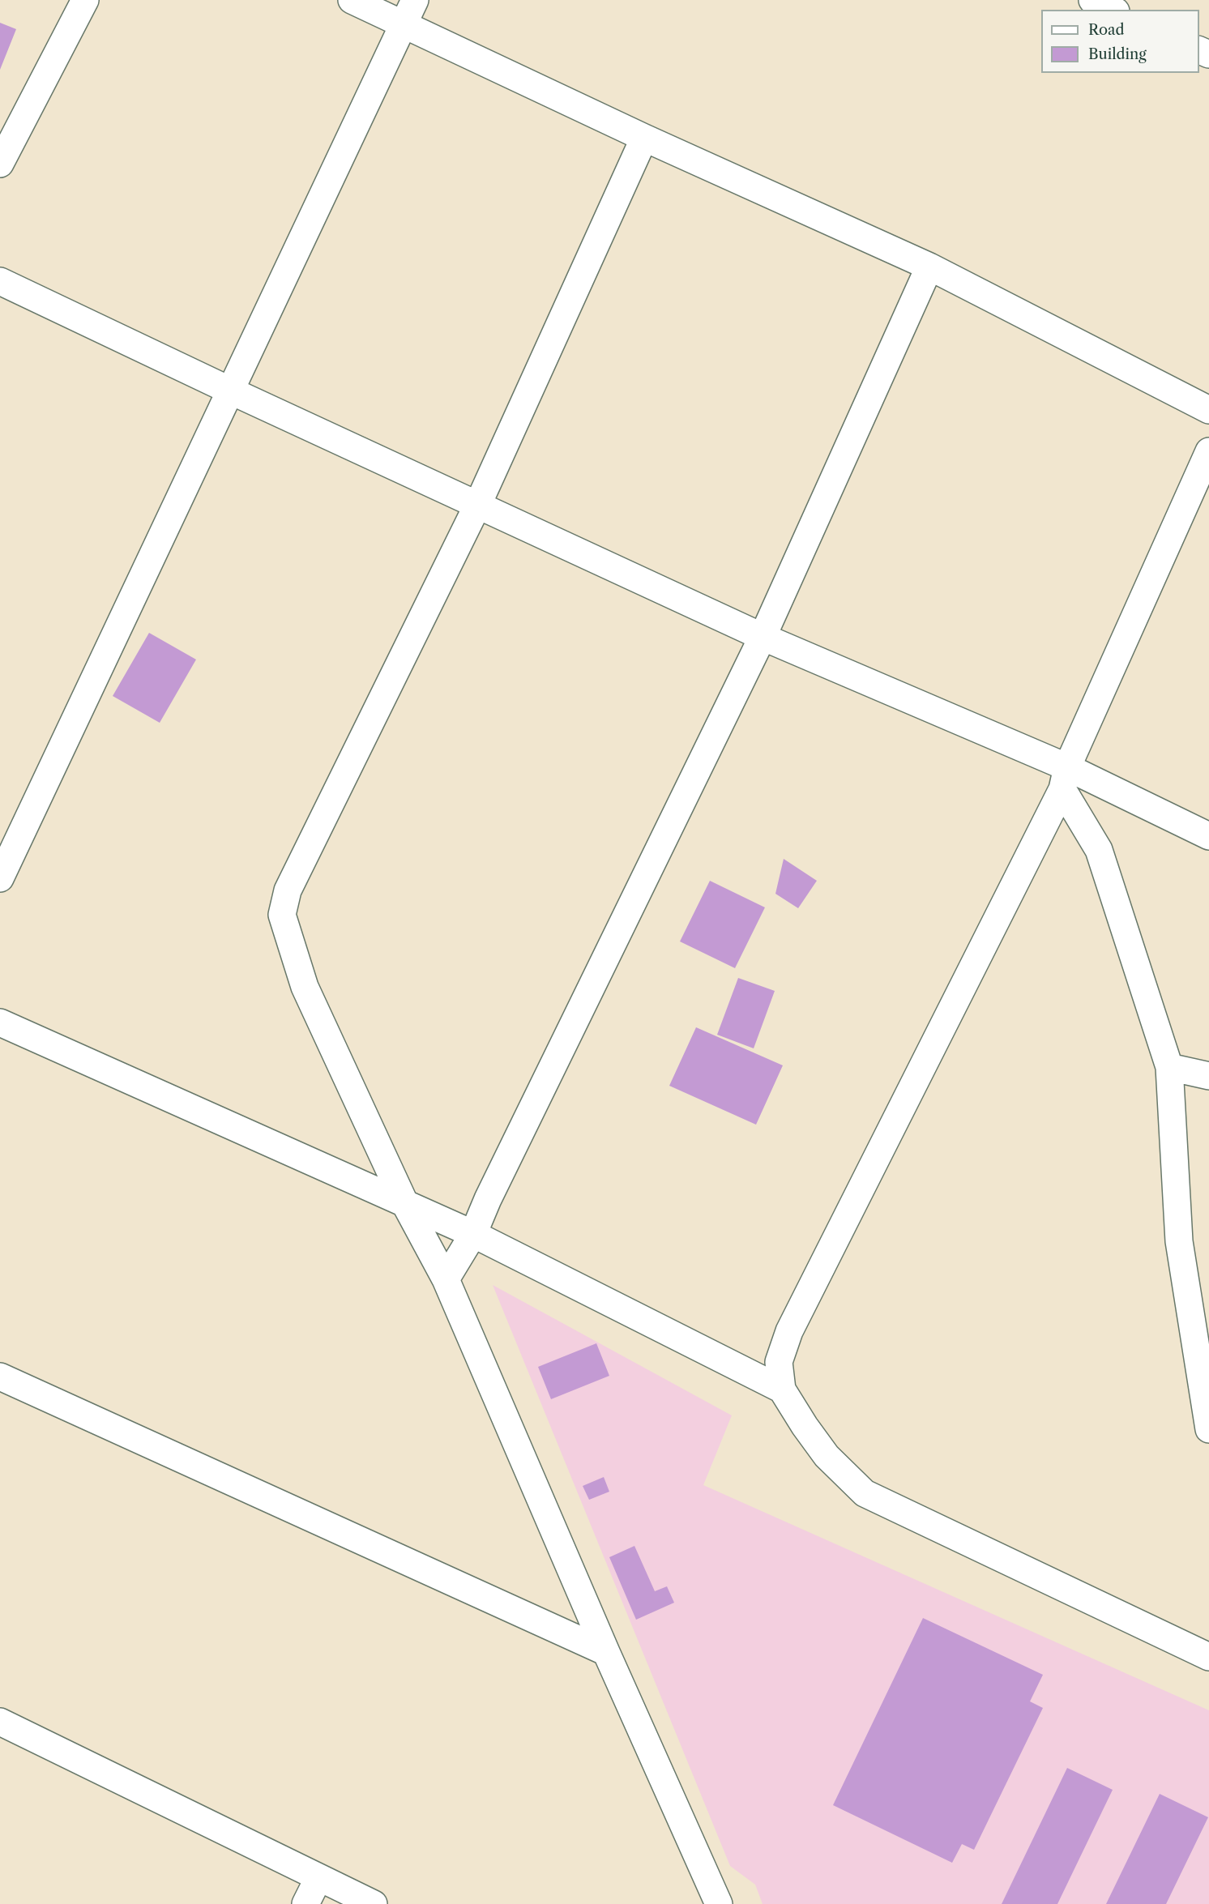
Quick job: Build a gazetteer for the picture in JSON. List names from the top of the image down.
{
  "legend": ["Road", "Building"]
}
